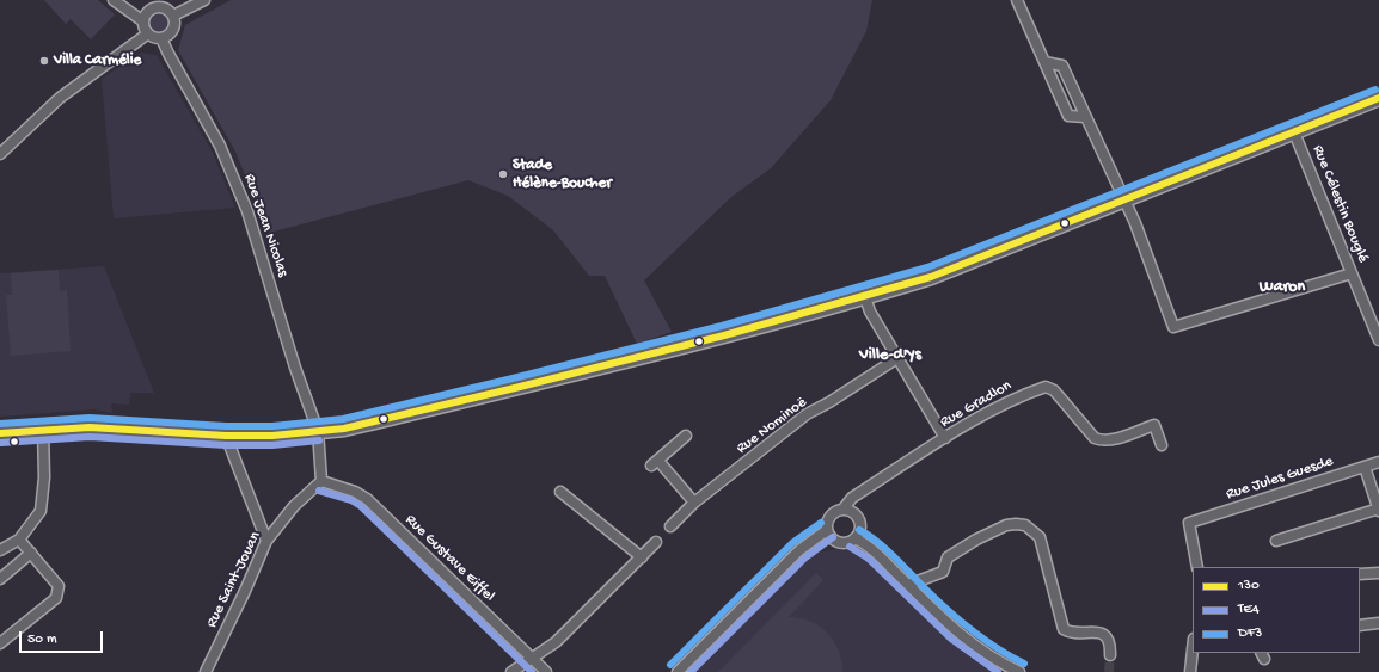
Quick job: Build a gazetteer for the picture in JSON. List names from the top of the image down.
{
  "streets": {
    "street": [
      "Rue Célestin Bouglé",
      "Rue Jean Nicolas",
      "Rue Gradlon",
      "Rue Nominoë",
      "Rue Jules Guesde",
      "Rue Gustave Eiffel",
      "Rue Saint-Jouan"
    ]
  },
  "crossings": [
    ["Rue Gustave Eiffel", "Rue Saint-Jouan"]
  ],
  "districts": ["Waron", "Ville-d'Ys"],
  "places": ["Villa Carmélie", "Stade Hélène-Boucher"],
  "lines": ["transit line DF3", "transit line 130", "transit line TE4"],
  "legend": ["130", "TE4", "DF3"],
  "scale_bar": "50 m"
}
